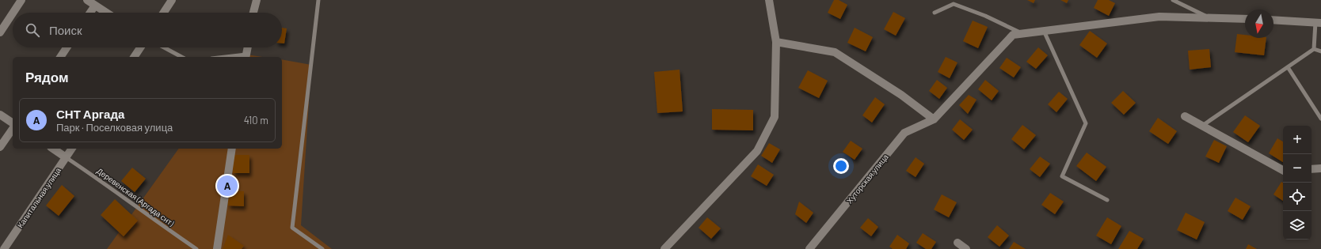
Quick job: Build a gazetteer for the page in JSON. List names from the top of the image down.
{
  "streets": {
    "street": ["Хуторская улица", "Капитальная улица"],
    "lane": ["Деревенская (Аргада снт)"]
  },
  "crossings": [
    ["Деревенская (Аргада снт)", "Капитальная улица"]
  ],
  "north": "bottom",
  "page": {
    "search": "Поиск",
    "heading": "Рядом",
    "list": [
      {
        "mark": "A",
        "name": "СНТ Аргада",
        "note": "Парк · Поселковая улица",
        "value": "410 m"
      }
    ],
    "map_buttons": ["+", "−"],
    "pins": "A"
  }
}
